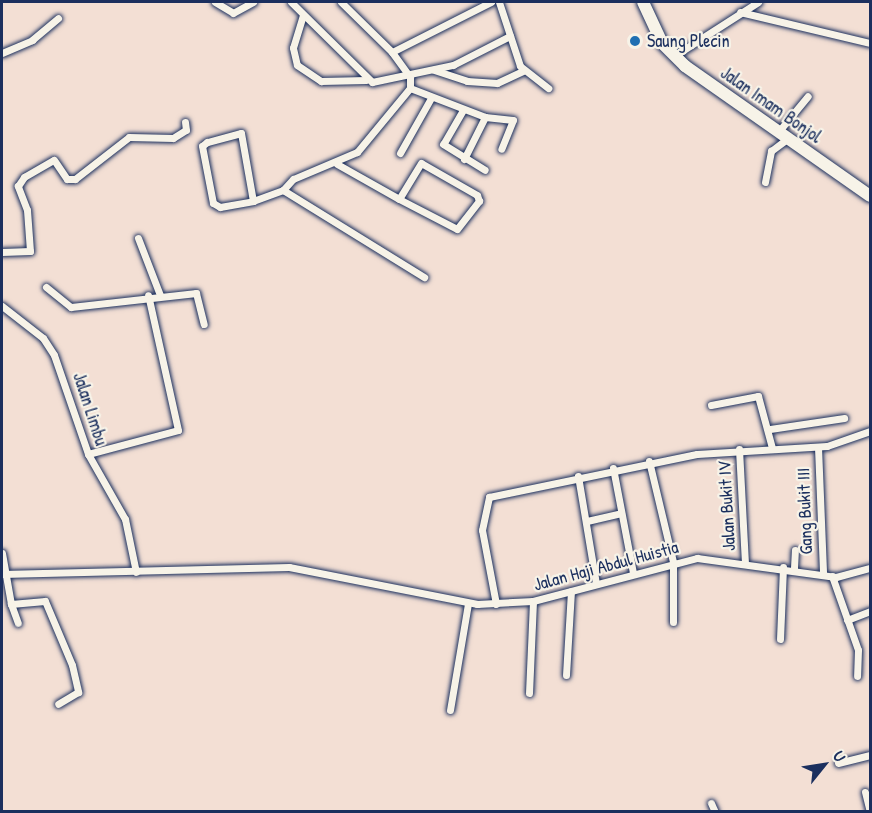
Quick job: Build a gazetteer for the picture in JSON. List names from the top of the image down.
{
  "streets": {
    "highway": ["Jalan Imam Bonjol"],
    "street": [
      "Jalan Limbu",
      "Jalan Bukit IV",
      "Gang Bukit III",
      "Jalan Haji Abdul Huistia"
    ]
  },
  "crossings": [
    ["Jalan Limbu", "Jalan Haji Abdul Huistia"],
    ["Jalan Bukit IV", "Jalan Haji Abdul Huistia"],
    ["Gang Bukit III", "Jalan Haji Abdul Huistia"]
  ],
  "places": ["Saung Plecin"],
  "north": "top right"
}
